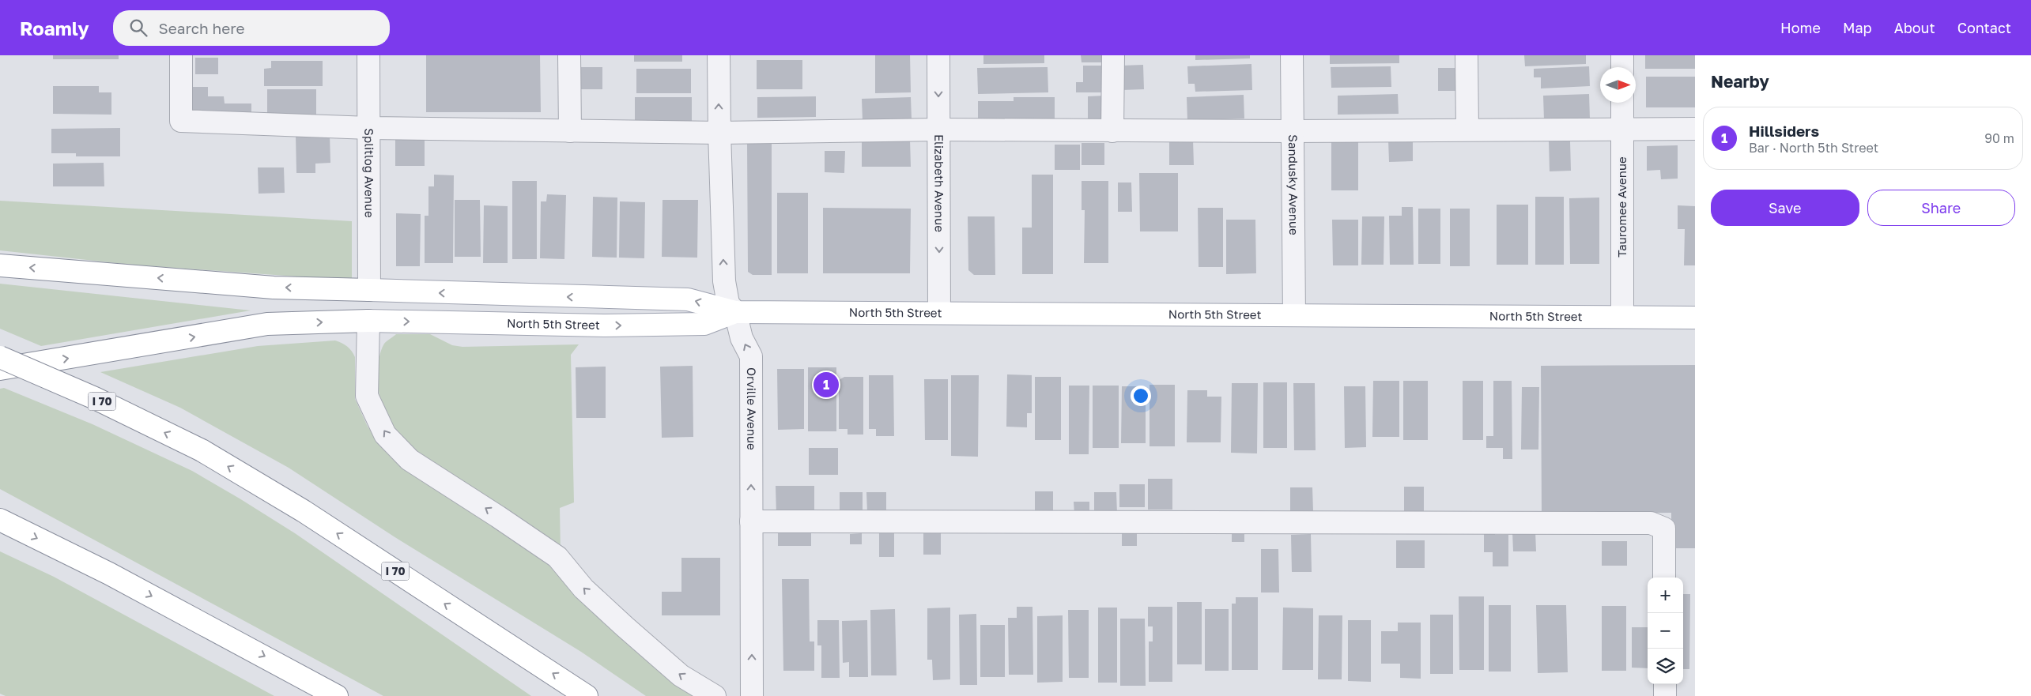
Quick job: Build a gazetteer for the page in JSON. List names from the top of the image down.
{
  "streets": {
    "main road": ["North 5th Street", "I 70"],
    "street": [
      "Splitlog Avenue",
      "Elizabeth Avenue",
      "Sandusky Avenue",
      "Tauromee Avenue",
      "Orville Avenue"
    ]
  },
  "crossings": [
    ["Splitlog Avenue", "North 5th Street"],
    ["Elizabeth Avenue", "North 5th Street"],
    ["Sandusky Avenue", "North 5th Street"],
    ["Tauromee Avenue", "North 5th Street"],
    ["North 5th Street", "Orville Avenue"]
  ],
  "one_way": ["Elizabeth Avenue", "Orville Avenue"],
  "north": "right",
  "page": {
    "header": "Roamly",
    "search": "Search here",
    "nav": [
      "Home",
      "Map",
      "About",
      "Contact"
    ],
    "heading": "Nearby",
    "list": [
      {
        "mark": "1",
        "name": "Hillsiders",
        "note": "Bar · North 5th Street",
        "value": "90 m"
      }
    ],
    "buttons": ["Save", "Share"],
    "pins": "1",
    "map_buttons": ["+", "−"]
  }
}
